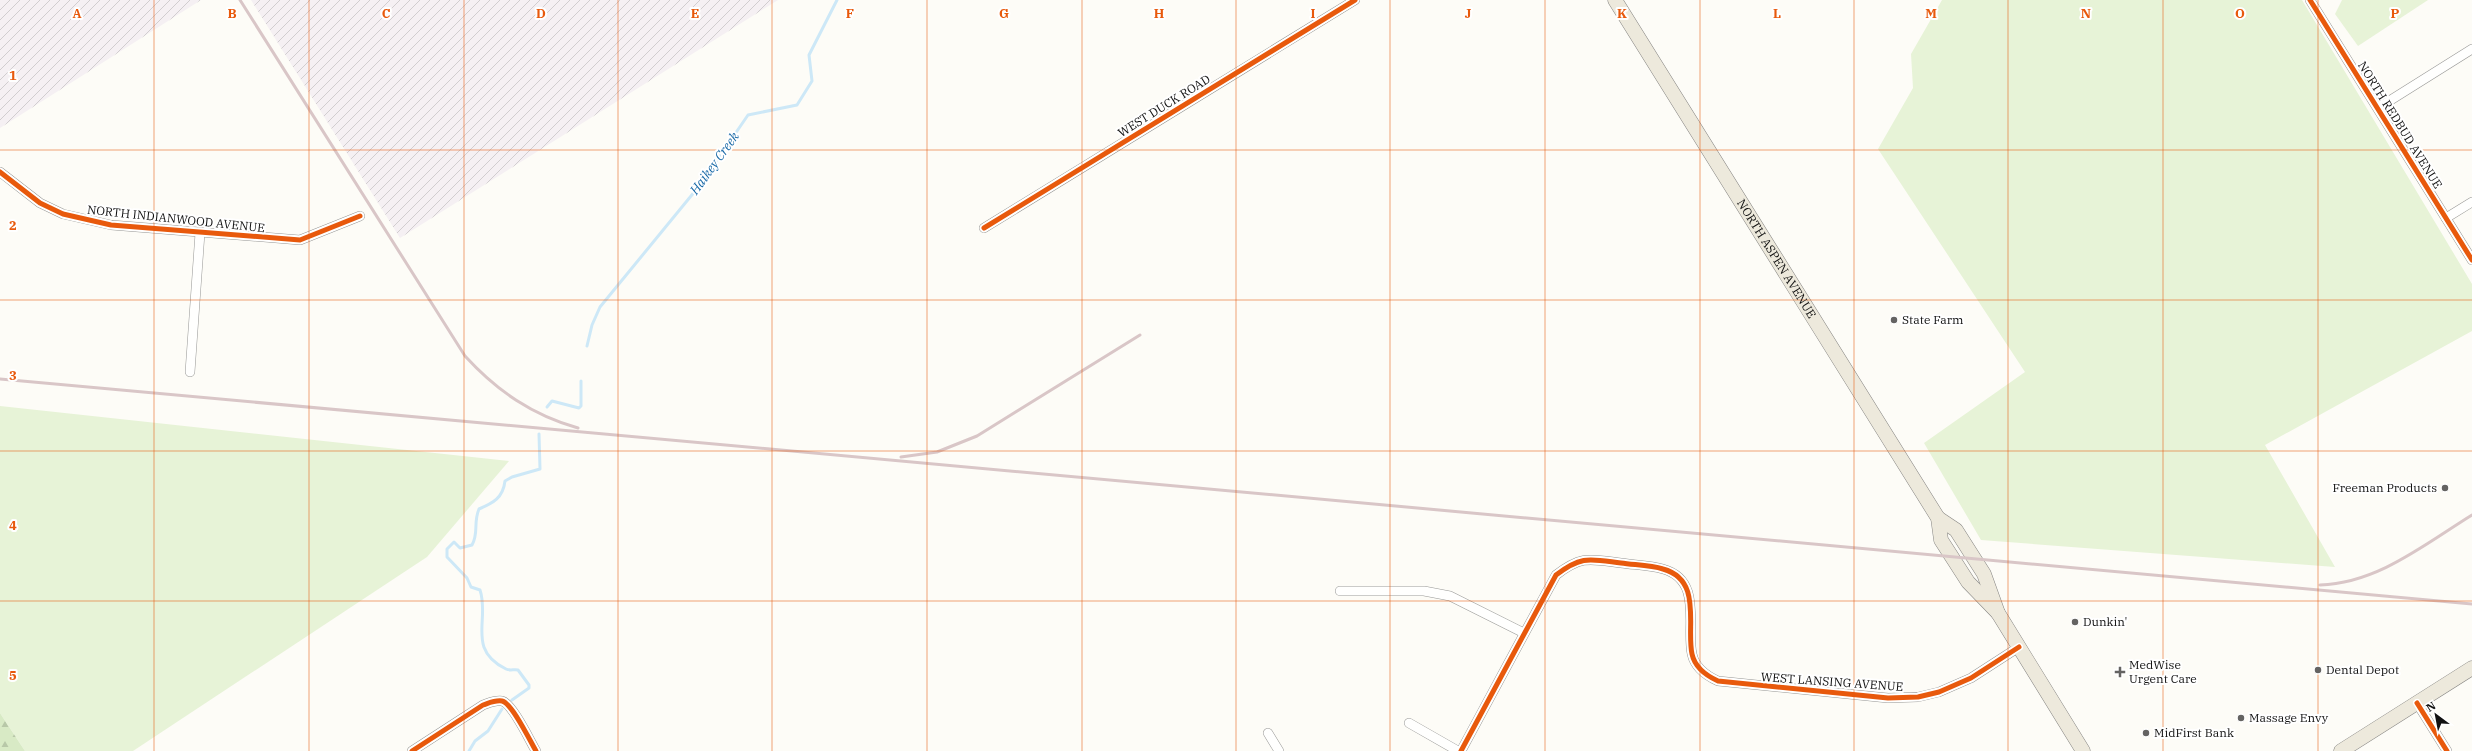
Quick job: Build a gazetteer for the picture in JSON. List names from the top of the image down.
{
  "streets": {
    "main road": ["NORTH ASPEN AVENUE"],
    "street": [
      "WEST DUCK ROAD",
      "NORTH REDBUD AVENUE",
      "NORTH INDIANWOOD AVENUE",
      "WEST LANSING AVENUE"
    ]
  },
  "crossings": [
    ["NORTH ASPEN AVENUE", "WEST LANSING AVENUE"]
  ],
  "water": ["Haikey Creek"],
  "places": {
    "other": [
      "State Farm",
      "Freeman Products",
      "Dunkin'",
      "Dental Depot",
      "Massage Envy",
      "MidFirst Bank"
    ],
    "health": ["MedWise Urgent Care"]
  },
  "north": "top left",
  "grid": {
    "columns": [
      "A",
      "B",
      "C",
      "D",
      "E",
      "F",
      "G",
      "H",
      "I",
      "J",
      "K",
      "L",
      "M",
      "N",
      "O",
      "P"
    ],
    "rows": [
      "1",
      "2",
      "3",
      "4",
      "5"
    ]
  }
}
